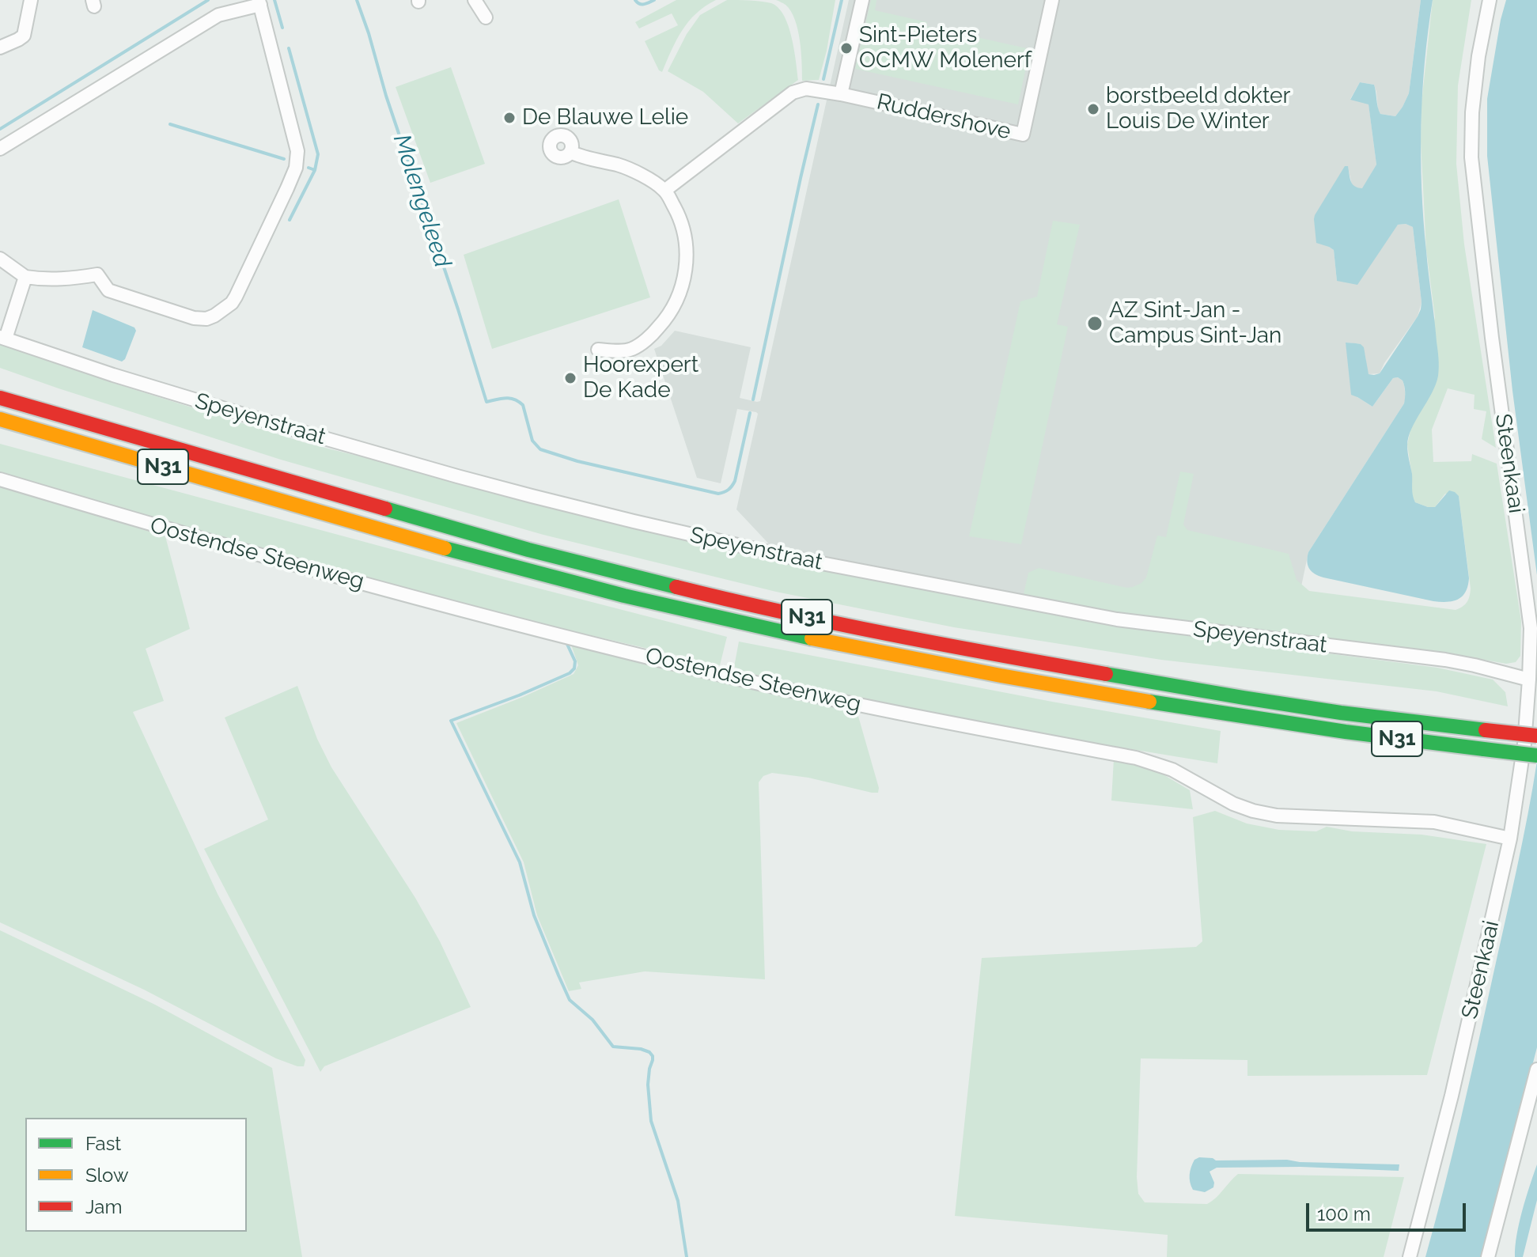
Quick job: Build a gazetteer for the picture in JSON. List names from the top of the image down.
{
  "streets": {
    "highway": ["N31"],
    "street": [
      "Ruddershove",
      "Speyenstraat",
      "Steenkaai",
      "Oostendse Steenweg"
    ]
  },
  "crossings": [
    ["Speyenstraat", "Steenkaai"],
    ["Steenkaai", "Oostendse Steenweg"]
  ],
  "water": ["Molengeleed"],
  "places": [
    "Sint-Pieters OCMW Molenerf",
    "borstbeeld dokter Louis De Winter",
    "De Blauwe Lelie",
    "AZ Sint-Jan - Campus Sint-Jan",
    "Hoorexpert De Kade"
  ],
  "legend": ["Fast", "Slow", "Jam"],
  "scale_bar": "100 m"
}
